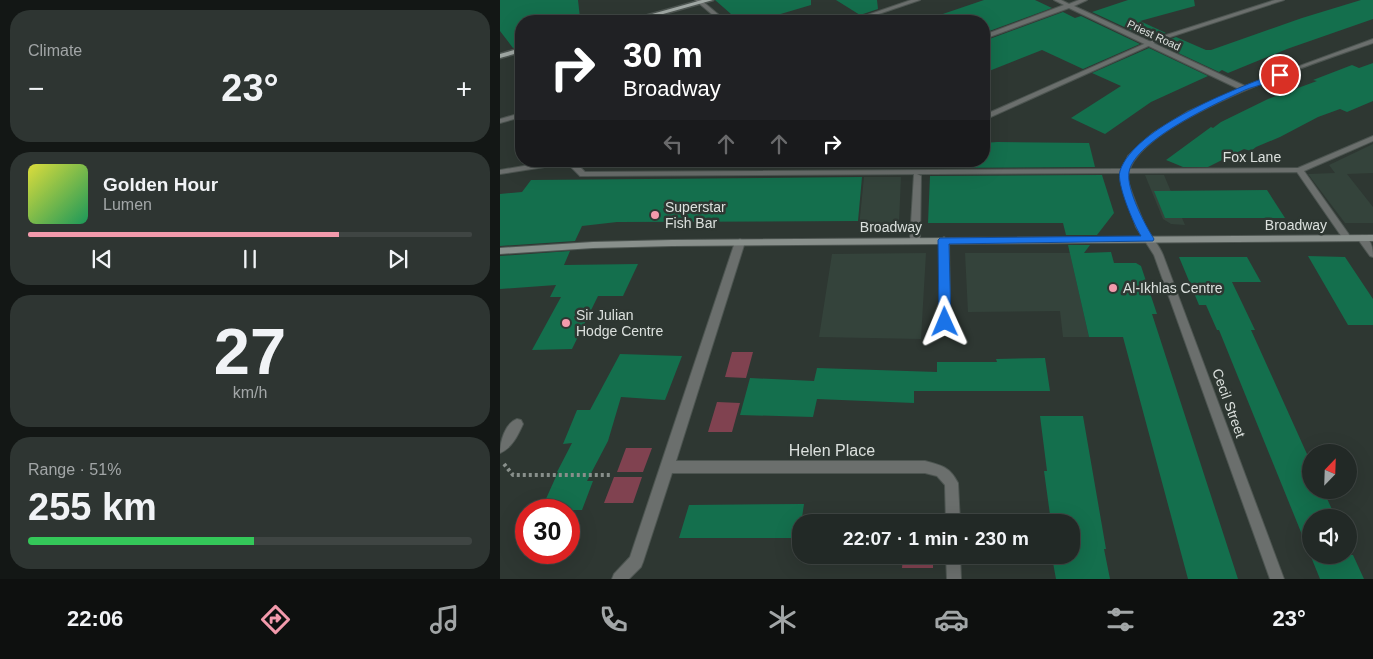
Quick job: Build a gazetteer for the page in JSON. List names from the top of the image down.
{
  "streets": {
    "main road": ["Broadway"],
    "street": [
      "Priest Road",
      "Fox Lane",
      "Cecil Street",
      "Helen Place"
    ]
  },
  "crossings": [
    ["Fox Lane", "Cecil Street"],
    ["Broadway", "Cecil Street"]
  ],
  "places": ["Superstar Fish Bar", "Al-Ikhlas Centre", "Sir Julian Hodge Centre"],
  "north": "top right",
  "page": {
    "tile": [
      "Climate",
      ["27", "km/h"],
      ["Range · 51%", "255 km"]
    ],
    "turn": ["30 m", "Broadway"],
    "heat": ["−", "23°", "+"],
    "song": ["Golden Hour", "Lumen"],
    "limit": "30",
    "trip": "22:07 · 1 min · 230 m",
    "tabs": ["22:06", "23°"]
  }
}
